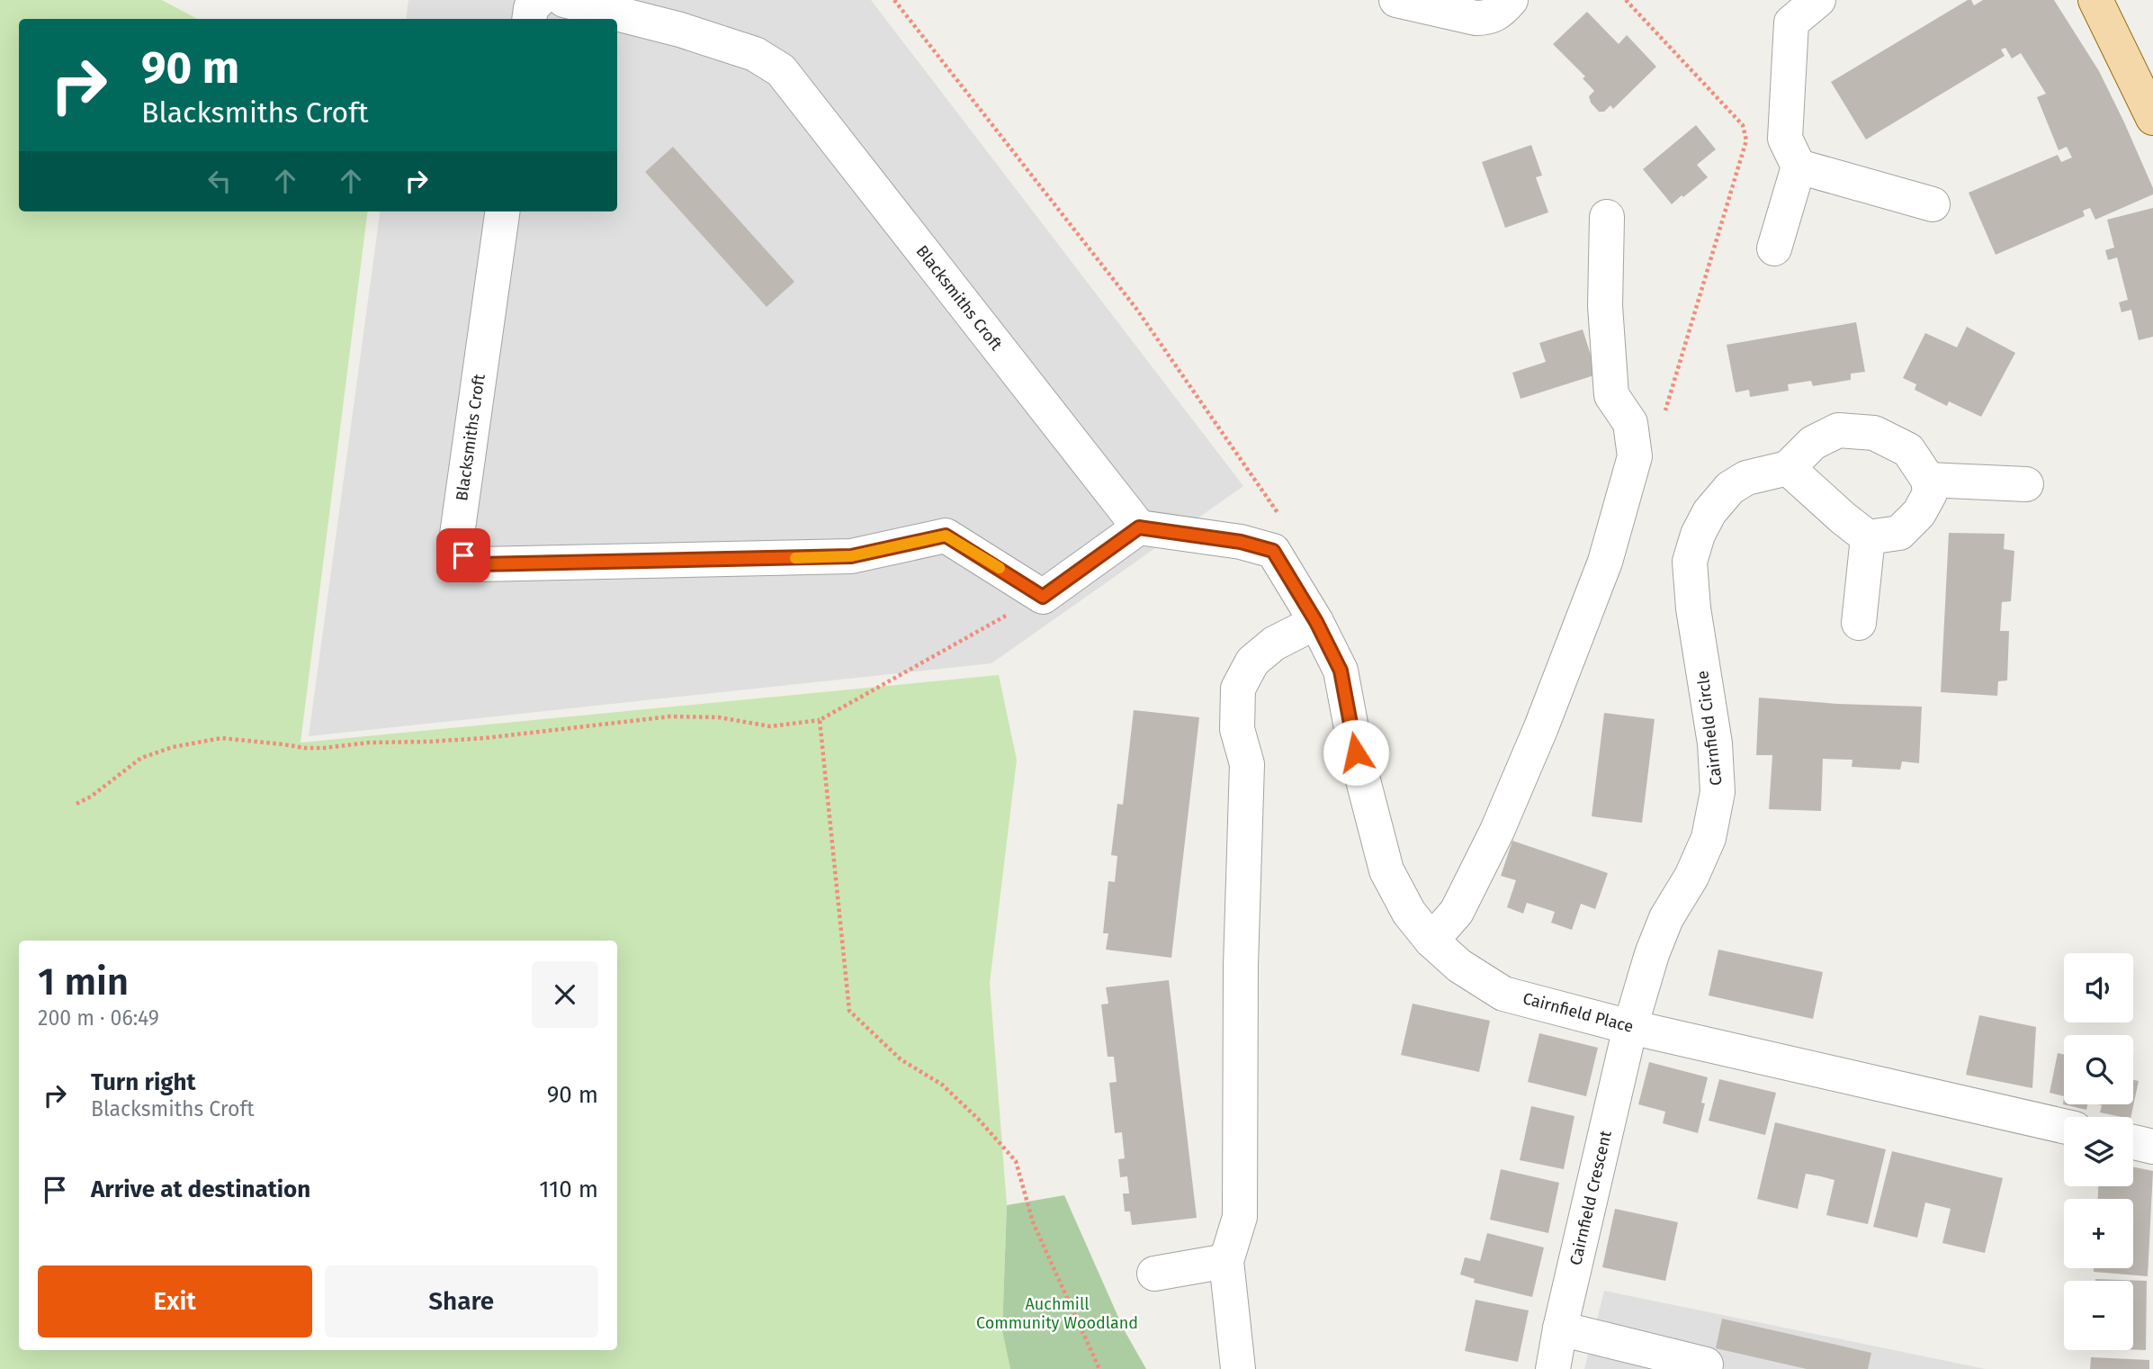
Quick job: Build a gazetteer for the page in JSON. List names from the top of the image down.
{
  "streets": {
    "street": [
      "Blacksmiths Croft",
      "Cairnfield Circle",
      "Cairnfield Place",
      "Cairnfield Crescent"
    ]
  },
  "crossings": [
    ["Cairnfield Circle", "Cairnfield Place"],
    ["Cairnfield Circle", "Cairnfield Crescent"],
    ["Cairnfield Place", "Cairnfield Crescent"]
  ],
  "parks": ["Auchmill Community Woodland"],
  "page": {
    "turn": ["90 m", "Blacksmiths Croft"],
    "heading": ["1 min", "200 m · 06:49"],
    "map_buttons": ["+", "−"],
    "list": [
      {
        "name": "Turn right",
        "note": "Blacksmiths Croft",
        "value": "90 m"
      },
      {
        "name": "Arrive at destination",
        "value": "110 m"
      }
    ],
    "buttons": ["Exit", "Share"]
  }
}
